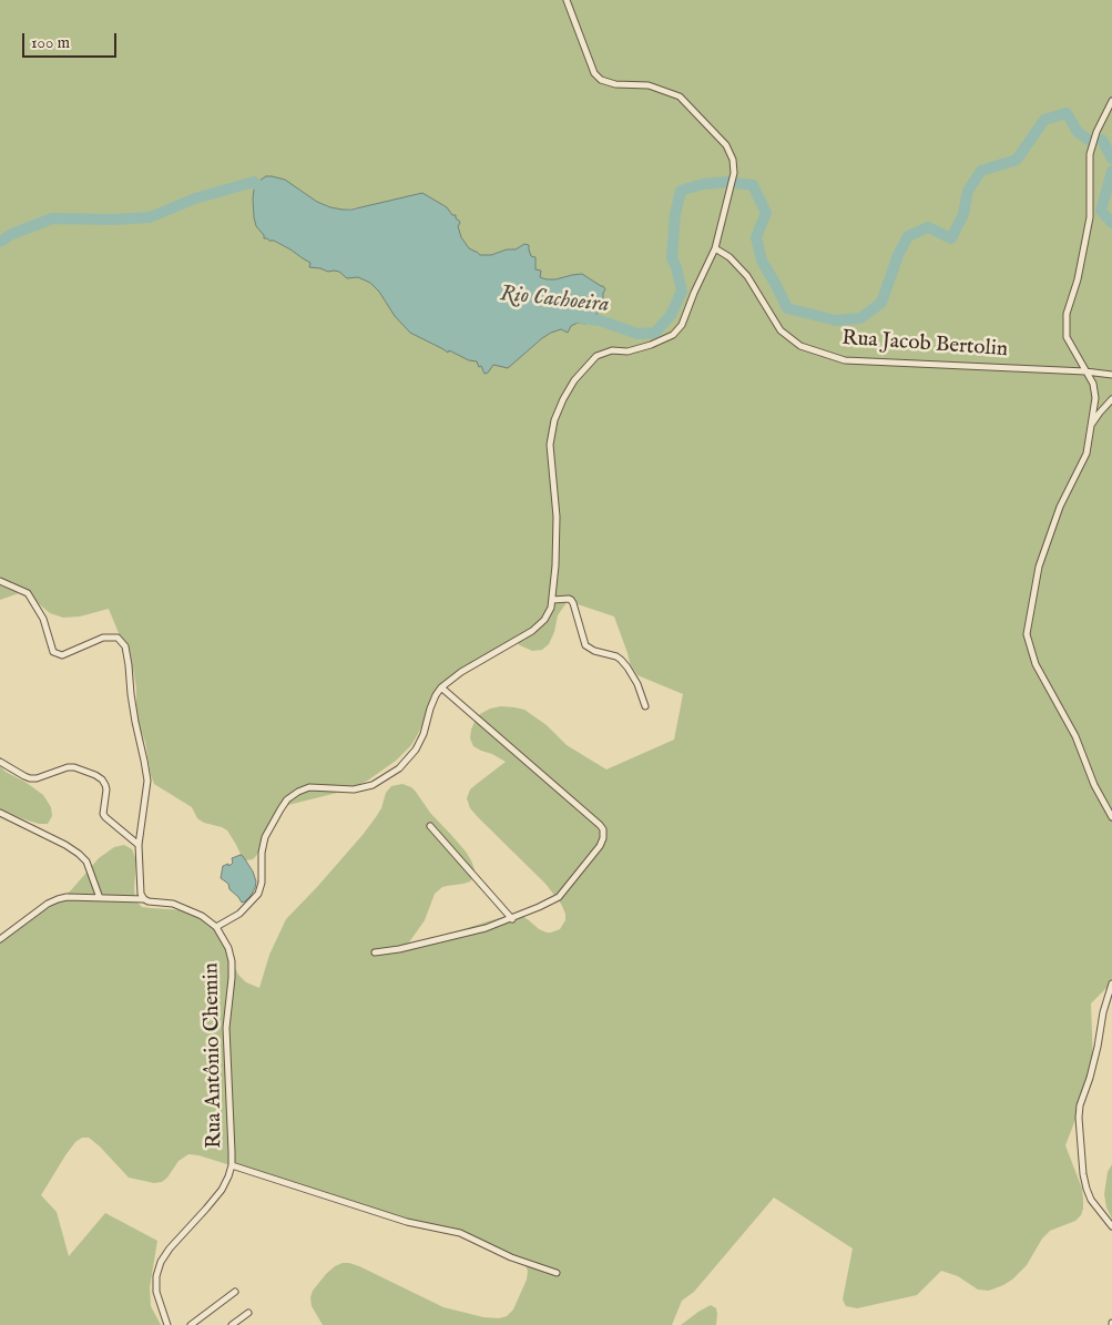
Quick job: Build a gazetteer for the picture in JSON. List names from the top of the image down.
{
  "streets": {
    "street": ["Rua Jacob Bertolin", "Rua Antônio Chemin"]
  },
  "water": ["Rio Cachoeira"],
  "scale_bar": "100 m"
}
